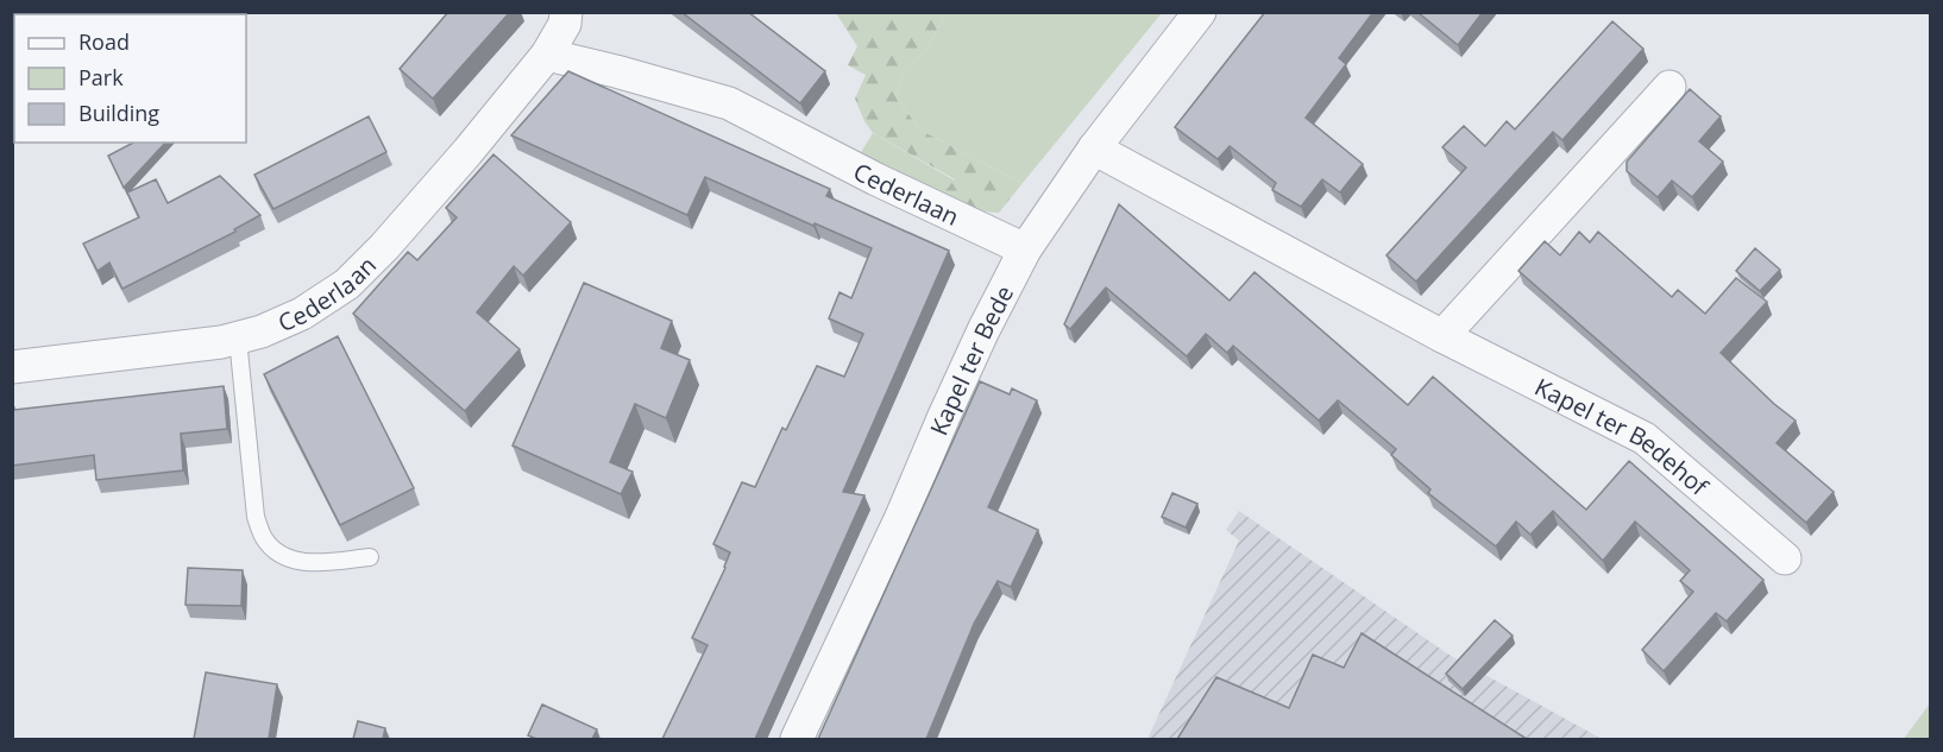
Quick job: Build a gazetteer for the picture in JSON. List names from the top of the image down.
{
  "streets": {
    "street": ["Cederlaan", "Kapel ter Bede", "Kapel ter Bedehof"]
  },
  "crossings": [
    ["Cederlaan", "Kapel ter Bede"],
    ["Kapel ter Bede", "Kapel ter Bedehof"]
  ],
  "legend": ["Road", "Park", "Building"]
}
